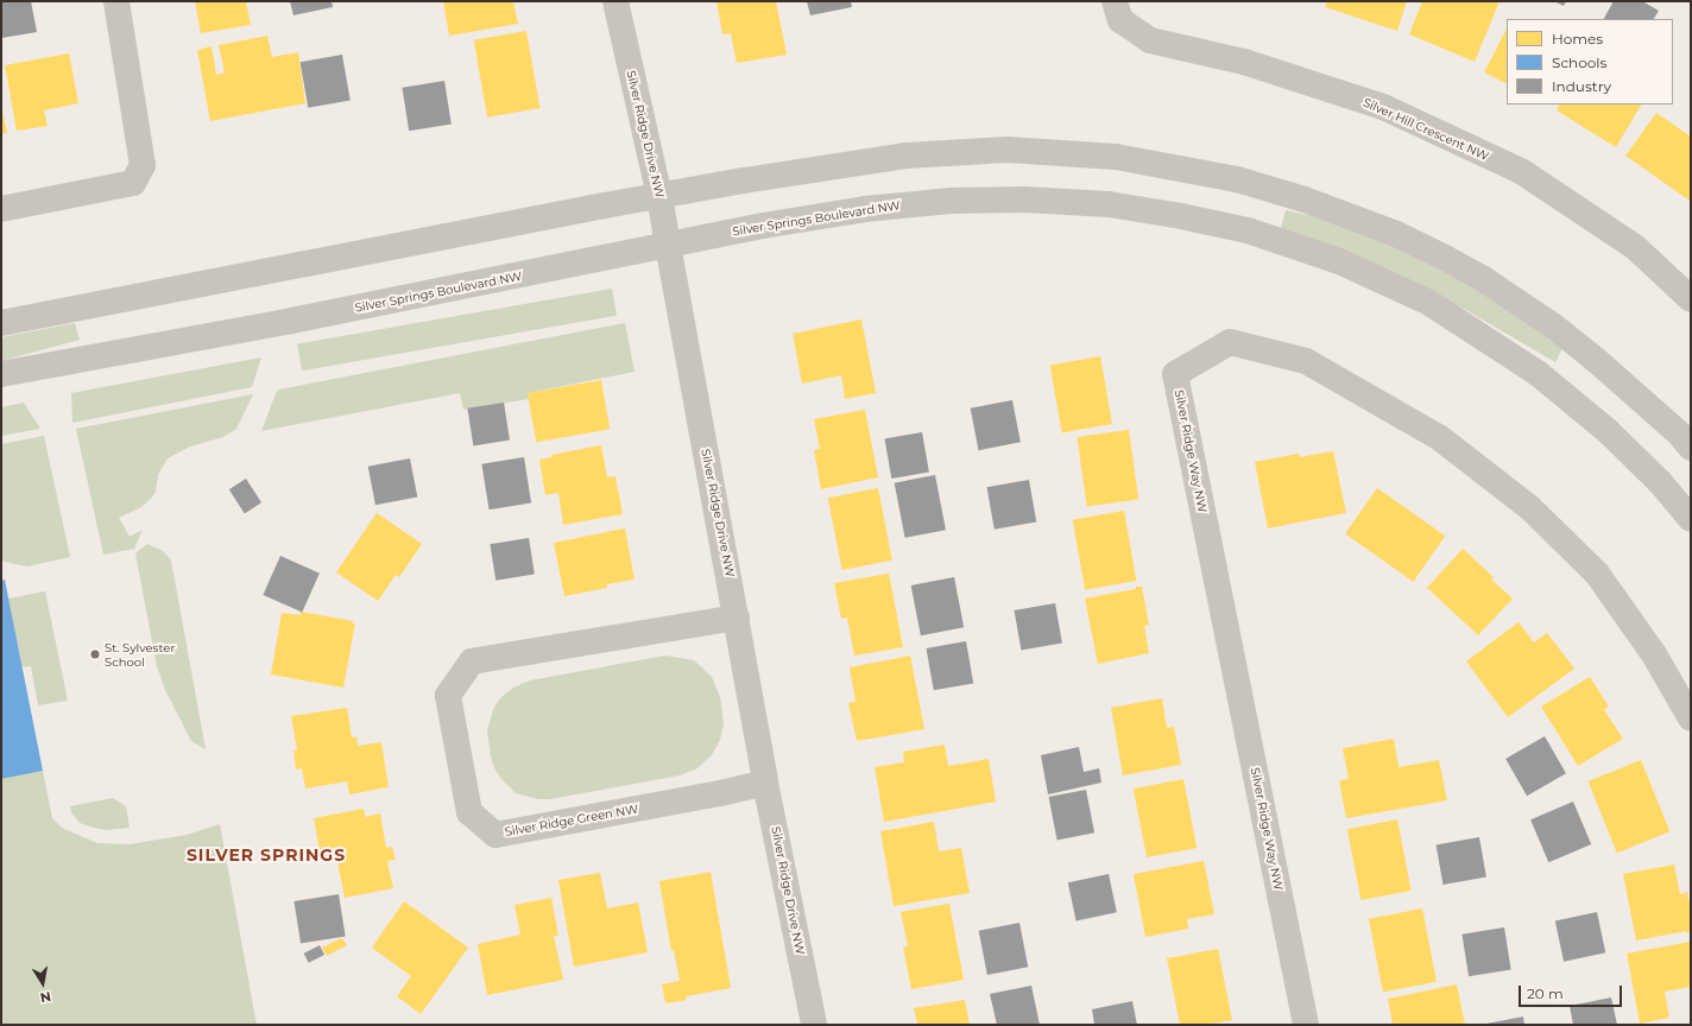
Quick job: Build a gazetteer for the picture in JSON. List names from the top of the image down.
{
  "streets": {
    "street": [
      "Silver Hill Crescent NW",
      "Silver Ridge Drive NW",
      "Silver Springs Boulevard NW",
      "Silver Ridge Way NW",
      "Silver Ridge Green NW"
    ]
  },
  "crossings": [
    ["Silver Ridge Drive NW", "Silver Springs Boulevard NW"],
    ["Silver Ridge Drive NW", "Silver Ridge Green NW"]
  ],
  "districts": ["SILVER SPRINGS"],
  "places": ["St. Sylvester School"],
  "legend": ["Homes", "Schools", "Industry"],
  "scale_bar": "20 m",
  "north": "bottom"
}
